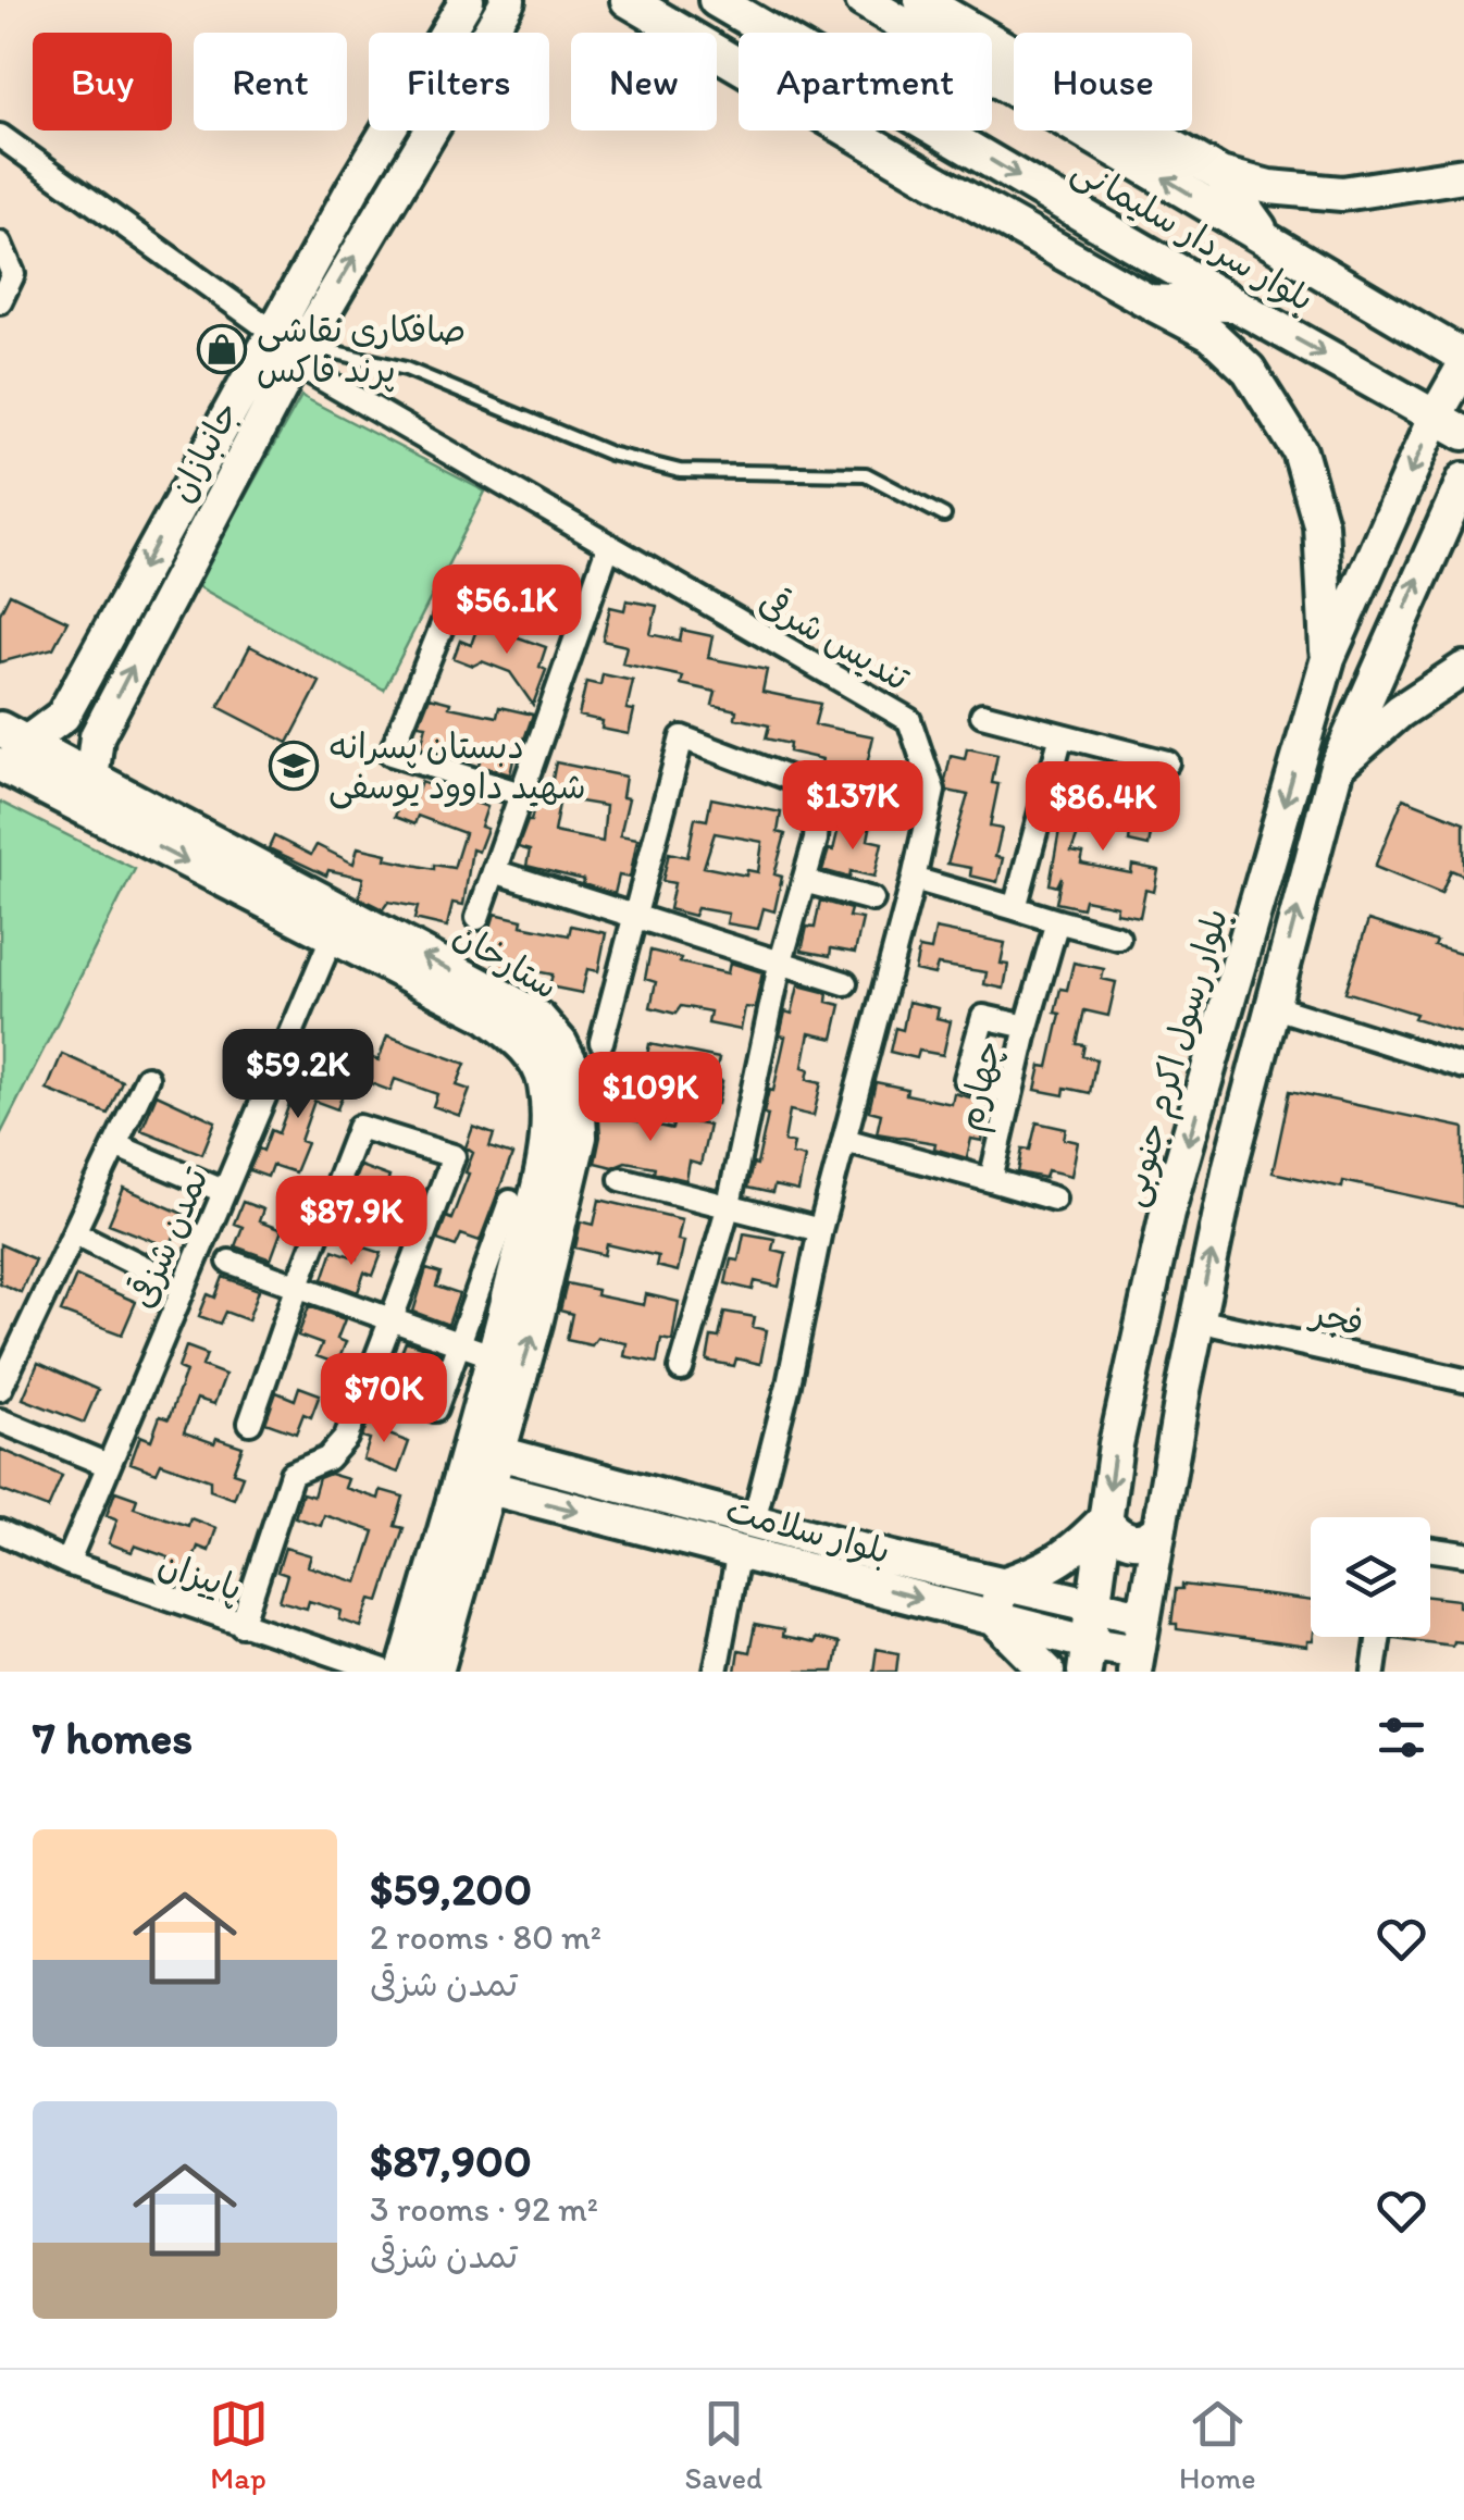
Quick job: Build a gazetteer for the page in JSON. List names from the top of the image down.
{
  "streets": {
    "main road": [
      "بلوار سردار سلیمانی",
      "جانبازان",
      "ستارخان",
      "بلوار رسول اکرم جنوبی",
      "بلوار سلامت"
    ],
    "street": [
      "تندیس شرقی",
      "چهارم",
      "تمدن شزقی",
      "فجر",
      "پاییزان"
    ]
  },
  "crossings": [
    ["بلوار سردار سلیمانی", "بلوار رسول اکرم جنوبی"],
    ["جانبازان", "تندیس شرقی"],
    ["جانبازان", "ستارخان"],
    ["تندیس شرقی", "چهارم"],
    ["تندیس شرقی", "بلوار سلامت"],
    ["ستارخان", "تمدن شزقی"],
    ["ستارخان", "بلوار سلامت"],
    ["بلوار رسول اکرم جنوبی", "بلوار سلامت"],
    ["تمدن شزقی", "پاییزان"]
  ],
  "places": {
    "shop": ["صافکاری نقاشی پرند فاکس"],
    "school or university": ["دبستان پسرانه شهید داوود یوسفی"]
  },
  "page": {
    "chip": [
      "Buy",
      "Rent",
      "Filters",
      "New",
      "Apartment",
      "House"
    ],
    "price": [
      "$56.1K",
      "$137K",
      "$86.4K",
      "$59.2K",
      "$109K",
      "$87.9K",
      "$70K"
    ],
    "heading": "7 homes",
    "list": [
      {
        "name": "$59,200",
        "note": "2 rooms · 80 m² · تمدن شزقی"
      },
      {
        "name": "$87,900",
        "note": "3 rooms · 92 m² · تمدن شزقی"
      }
    ],
    "tabs": ["Map", "Saved", "Home"]
  }
}
